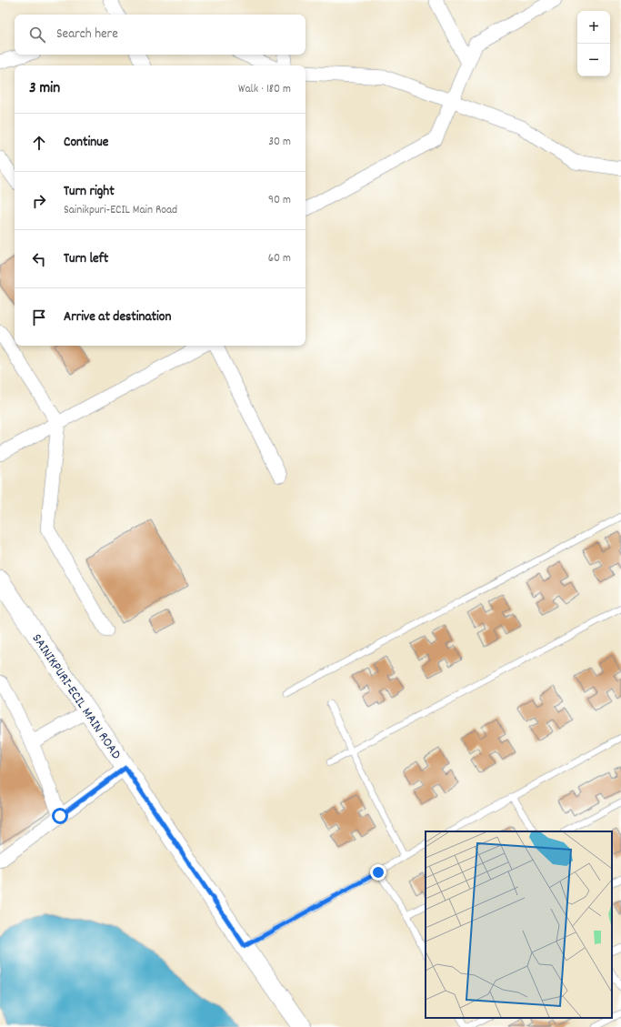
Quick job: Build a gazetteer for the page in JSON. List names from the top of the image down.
{
  "streets": {
    "street": ["SAINIKPURI-ECIL MAIN ROAD"]
  },
  "page": {
    "map_buttons": ["+", "−"],
    "search": "Search here",
    "heading": ["3 min", "Walk · 180 m"],
    "list": [
      ["Continue", "30 m"],
      ["Turn right", "Sainikpuri-ECIL Main Road", "90 m"],
      ["Turn left", "60 m"],
      "Arrive at destination"
    ]
  }
}
